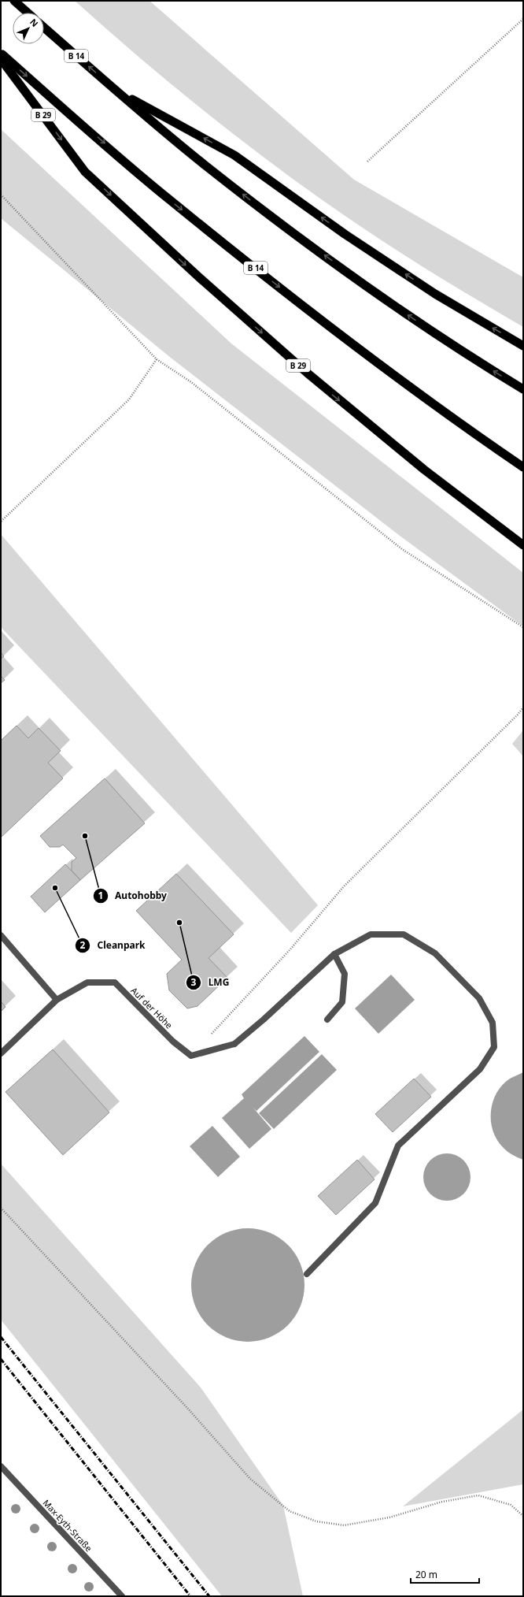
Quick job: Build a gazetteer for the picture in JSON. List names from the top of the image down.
{
  "streets": {
    "highway": ["B 14", "B 29"],
    "street": ["Auf der Höhe", "Max-Eyth-Straße"]
  },
  "places": ["Autohobby", "Cleanpark", "LMG"],
  "scale_bar": "20 m",
  "north": "top right"
}
